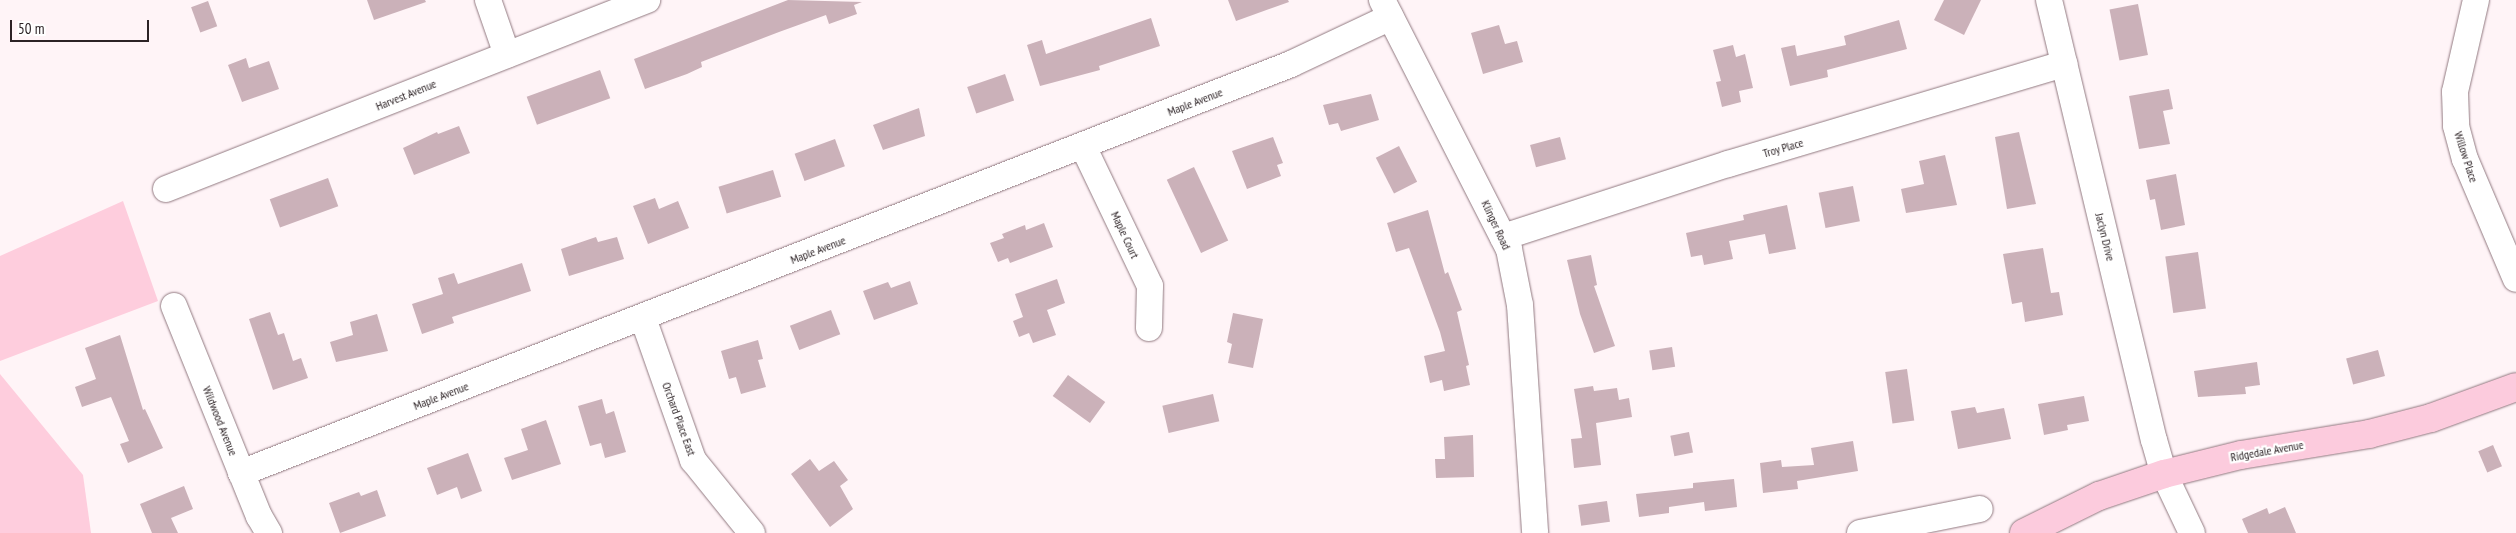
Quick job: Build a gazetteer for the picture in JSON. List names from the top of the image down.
{
  "streets": {
    "main road": ["Ridgedale Avenue"],
    "street": [
      "Harvest Avenue",
      "Maple Avenue",
      "Troy Place",
      "Willow Place",
      "Klinger Road",
      "Maple Court",
      "Jaclyn Drive",
      "Orchard Place East",
      "Wildwood Avenue"
    ]
  },
  "crossings": [
    ["Maple Avenue", "Klinger Road"],
    ["Maple Avenue", "Maple Court"],
    ["Maple Avenue", "Orchard Place East"],
    ["Maple Avenue", "Wildwood Avenue"],
    ["Troy Place", "Klinger Road"],
    ["Troy Place", "Jaclyn Drive"],
    ["Jaclyn Drive", "Ridgedale Avenue"]
  ],
  "scale_bar": "50 m"
}
